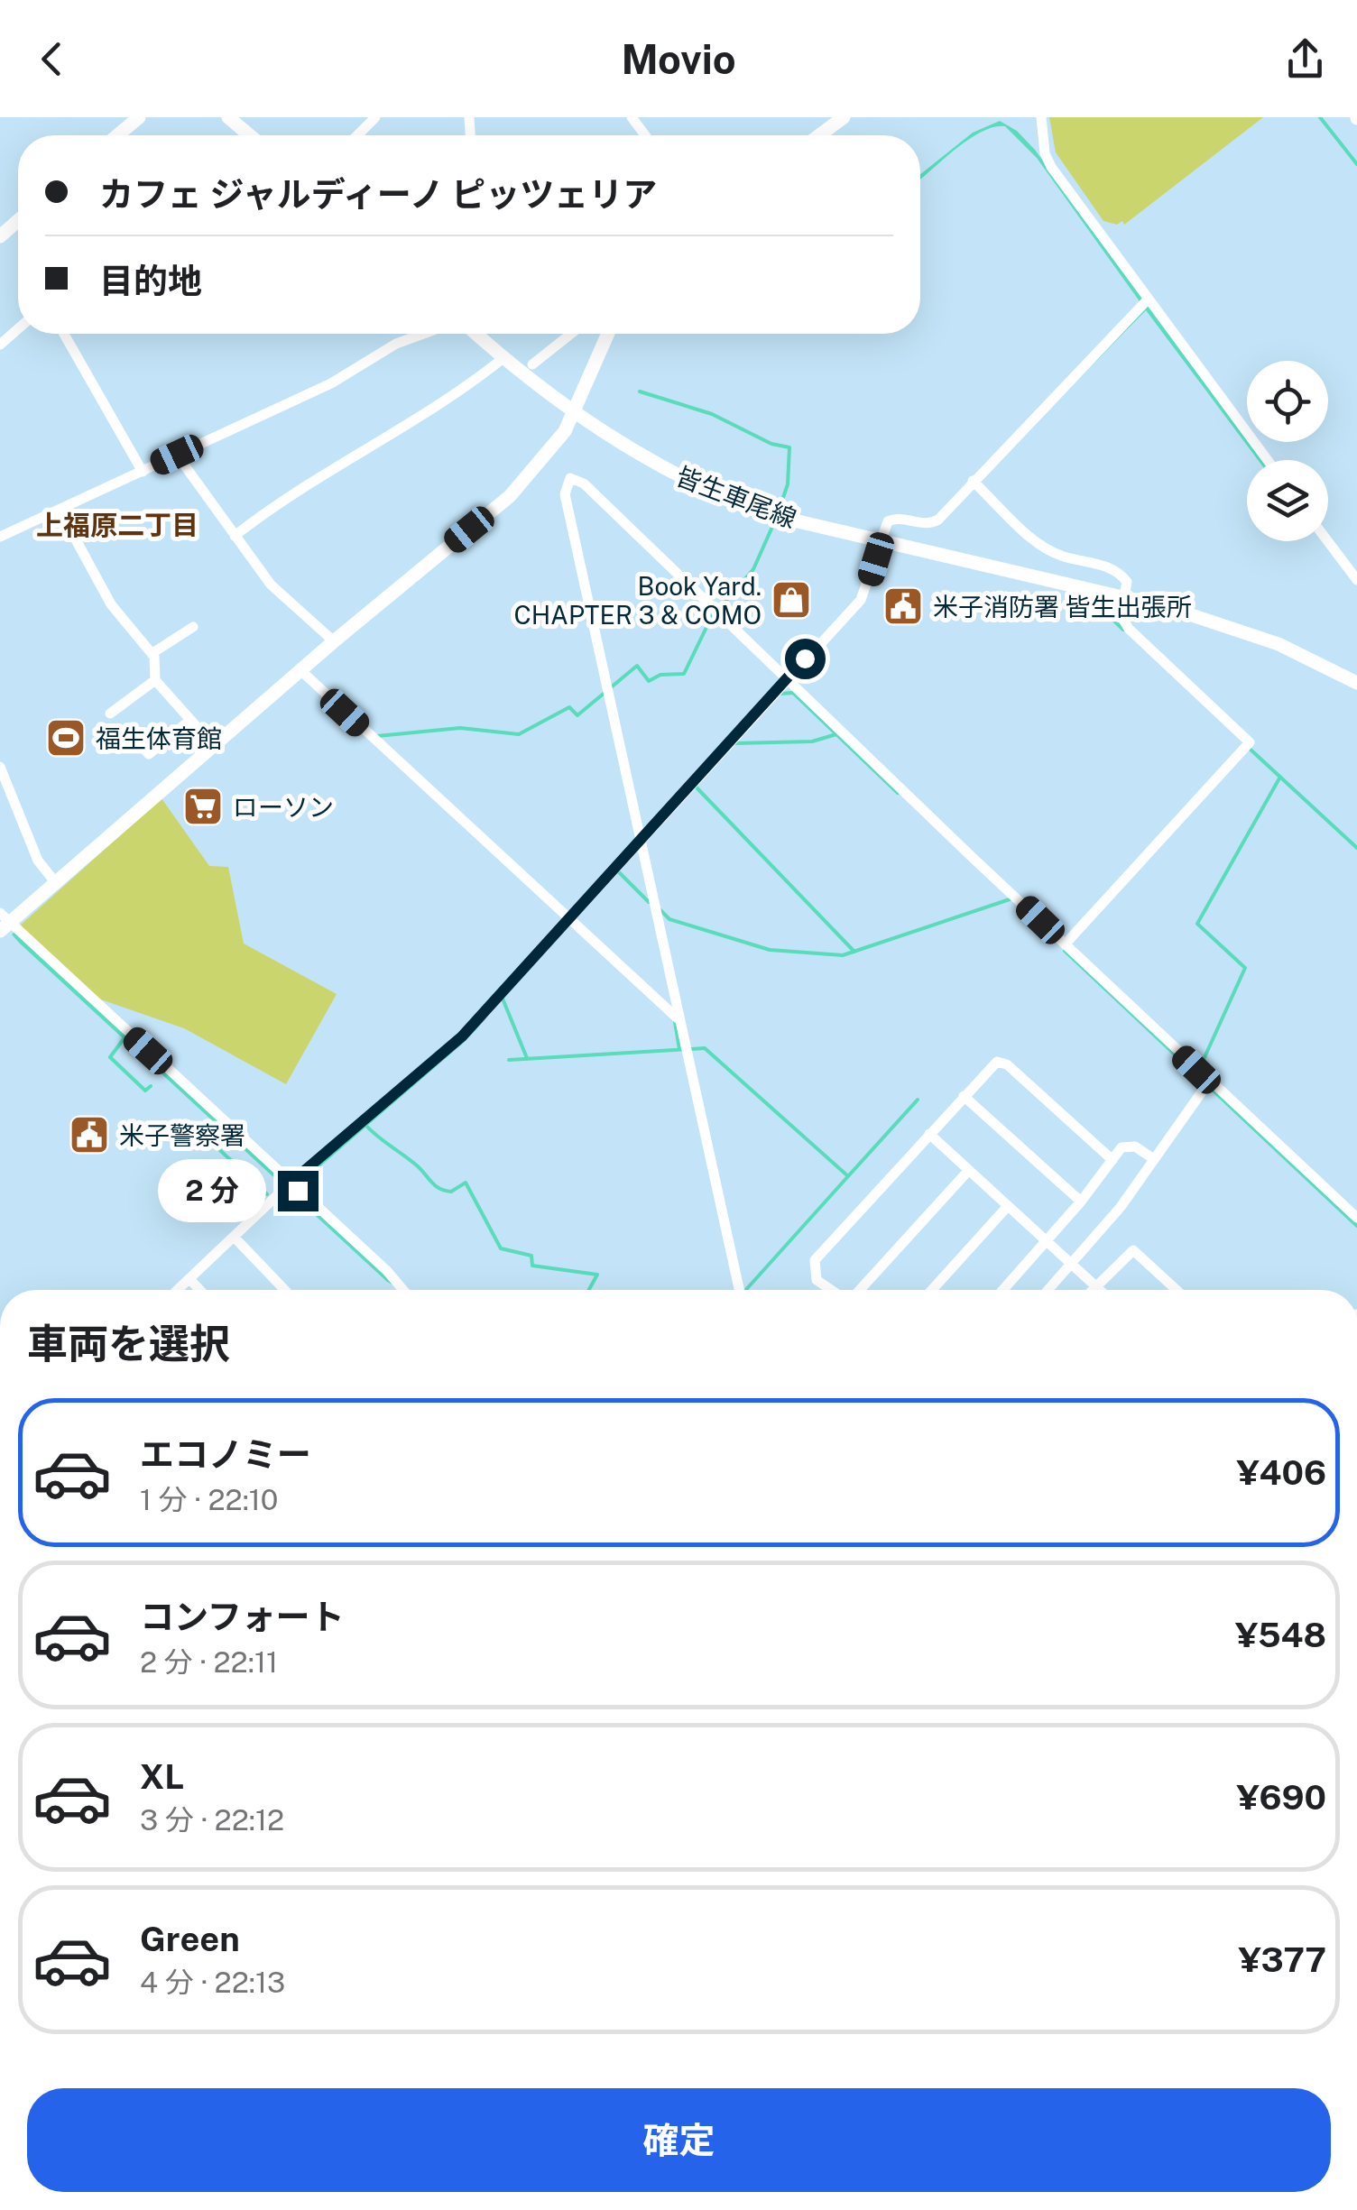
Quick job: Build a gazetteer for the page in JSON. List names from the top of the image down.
{
  "streets": {
    "street": ["皆生車尾線"]
  },
  "districts": ["上福原二丁目"],
  "places": {
    "shop": ["Book Yard. CHAPTER 3 & COMO"],
    "public building": ["米子消防署 皆生出張所", "米子警察署"],
    "sports": ["福生体育館"],
    "supermarket": ["ローソン"]
  },
  "page": {
    "header": "Movio",
    "banner": ["カフェ ジャルディーノ ピッツェリア", "目的地"],
    "bubble": "2 分",
    "heading": "車両を選択",
    "list": [
      {
        "name": "エコノミー",
        "note": "1 分 · 22:10",
        "value": "¥406"
      },
      {
        "name": "コンフォート",
        "note": "2 分 · 22:11",
        "value": "¥548"
      },
      {
        "name": "XL",
        "note": "3 分 · 22:12",
        "value": "¥690"
      },
      {
        "name": "Green",
        "note": "4 分 · 22:13",
        "value": "¥377"
      }
    ],
    "buttons": "確定"
  }
}
